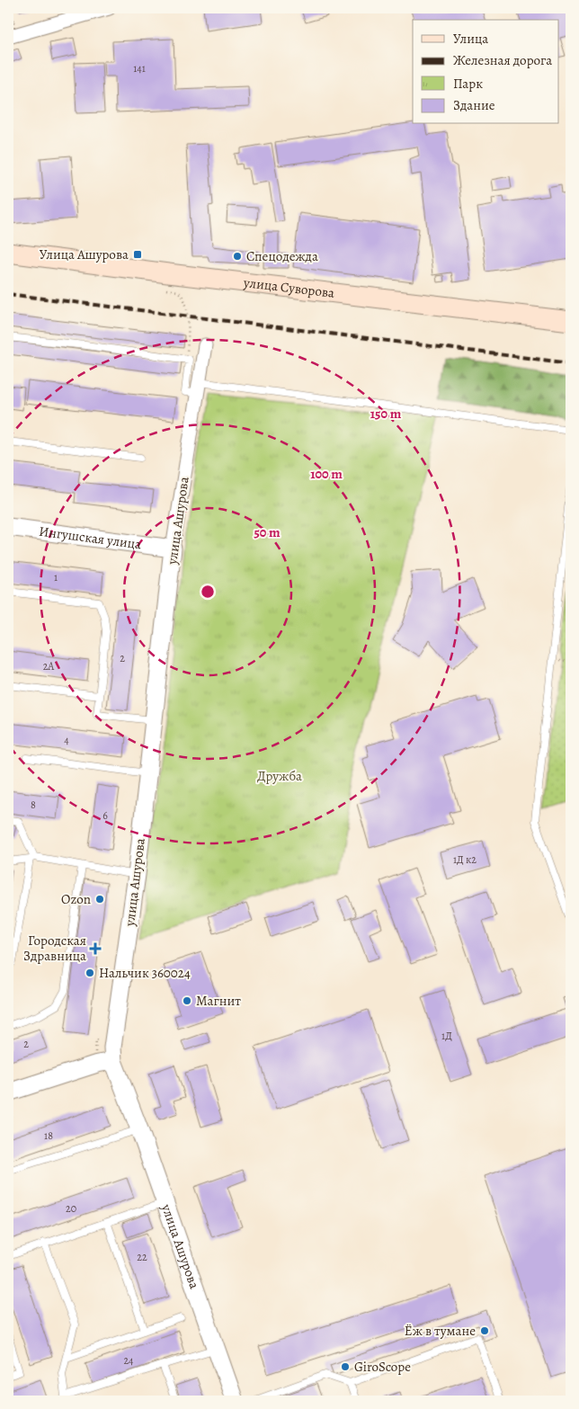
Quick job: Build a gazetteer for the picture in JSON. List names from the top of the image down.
{
  "streets": {
    "main road": ["улица Суворова"],
    "street": ["улица Ашурова", "Ингушская улица"]
  },
  "crossings": [
    ["улица Ашурова", "Ингушская улица"]
  ],
  "parks": ["Дружба"],
  "places": {
    "transit": ["Улица Ашурова"],
    "other": [
      "Спецодежда",
      "Ozon",
      "Нальчик 360024",
      "Магнит",
      "Ёж в тумане",
      "GiroScope"
    ],
    "health": ["Городская Здравница"]
  },
  "house_numbers": [
    "141",
    "1",
    "2",
    "2А",
    "4",
    "8",
    "6",
    "1Д к2",
    "1Д",
    "2",
    "18",
    "20",
    "22",
    "24"
  ],
  "legend": [
    "Улица",
    "Железная дорога",
    "Парк",
    "Здание"
  ],
  "rings": ["150 m", "100 m", "50 m"]
}
